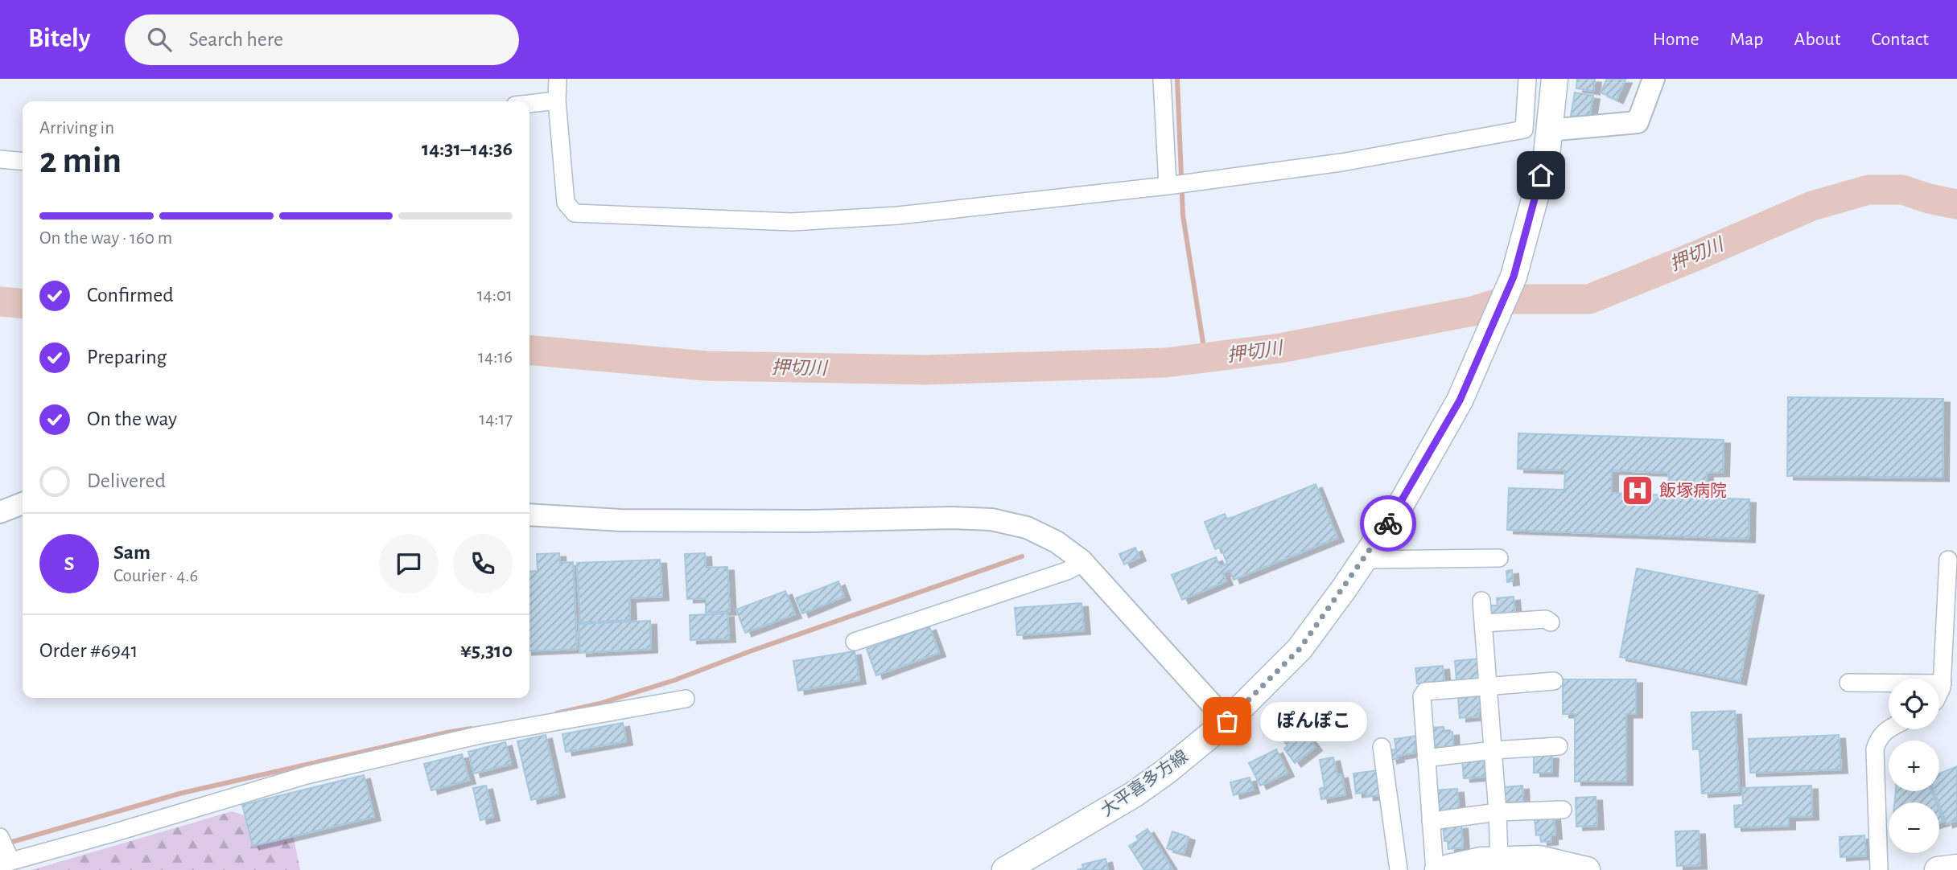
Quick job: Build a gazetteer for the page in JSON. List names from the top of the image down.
{
  "streets": {
    "main road": ["大平喜多方線"]
  },
  "water": ["押切川"],
  "places": {
    "hospital": ["飯塚病院"],
    "other": ["ぽんぽこ"]
  },
  "page": {
    "header": "Bitely",
    "search": "Search here",
    "nav": [
      "Home",
      "Map",
      "About",
      "Contact"
    ],
    "heading": ["2 min", "Arriving in", "14:31–14:36"],
    "panel": [
      "Sam",
      "Courier · 4.6",
      "Order #6941",
      "¥5,310"
    ],
    "bar": "On the way · 160 m",
    "list": [
      ["Confirmed", "14:01"],
      ["Preparing", "14:16"],
      ["On the way", "14:17"],
      "Delivered"
    ],
    "round": "S",
    "map_buttons": ["+", "−"],
    "bubble": "ぽんぽこ"
  }
}
